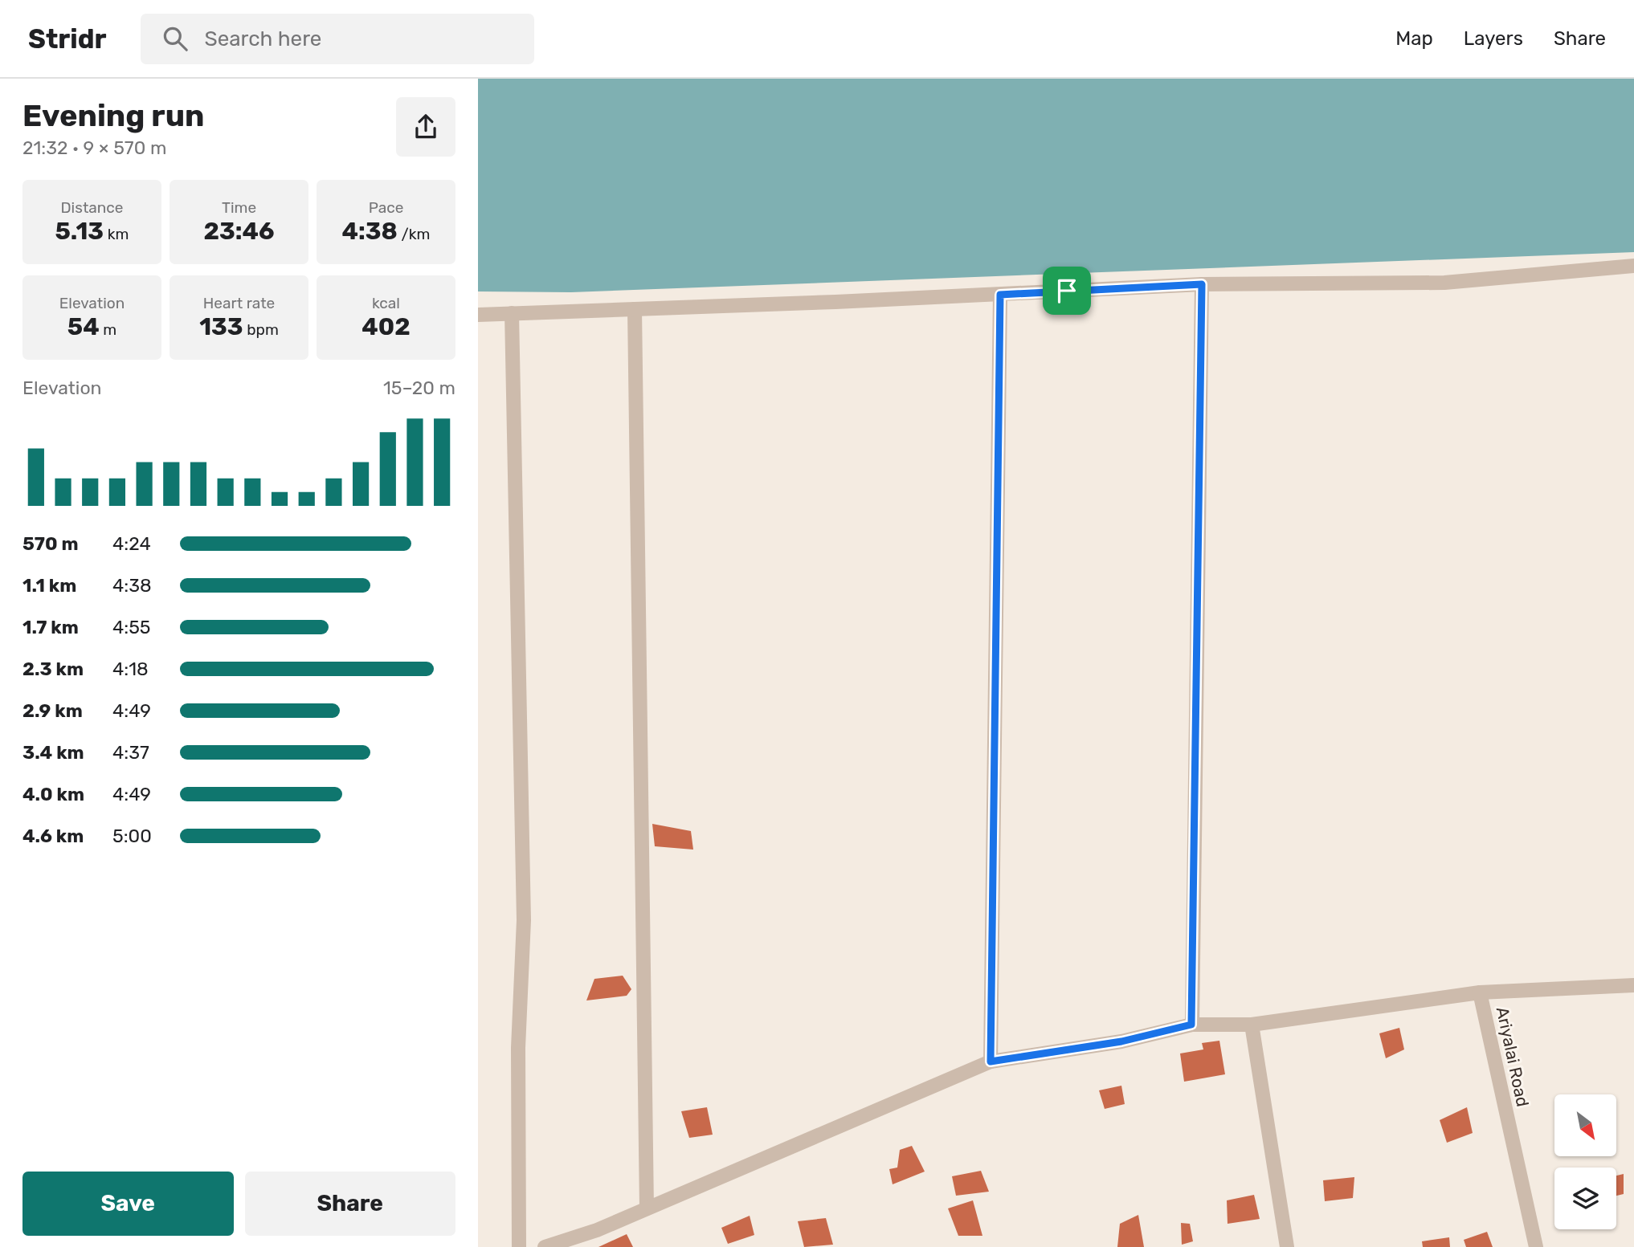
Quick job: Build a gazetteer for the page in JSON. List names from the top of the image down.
{
  "streets": {
    "street": ["Ariyalai Road"]
  },
  "north": "bottom right",
  "page": {
    "header": "Stridr",
    "search": "Search here",
    "nav": ["Map", "Layers", "Share"],
    "heading": ["Evening run", "21:32 · 9 × 570 m"],
    "stats": [
      ["Distance", "5.13 km"],
      ["Time", "23:46"],
      ["Pace", "4:38 /km"],
      ["Elevation", "54 m"],
      ["Heart rate", "133 bpm"],
      ["kcal", "402"]
    ],
    "chart": ["Elevation", "15–20 m"],
    "list": [
      {
        "name": "570 m",
        "note": "4:24"
      },
      {
        "name": "1.1 km",
        "note": "4:38"
      },
      {
        "name": "1.7 km",
        "note": "4:55"
      },
      {
        "name": "2.3 km",
        "note": "4:18"
      },
      {
        "name": "2.9 km",
        "note": "4:49"
      },
      {
        "name": "3.4 km",
        "note": "4:37"
      },
      {
        "name": "4.0 km",
        "note": "4:49"
      },
      {
        "name": "4.6 km",
        "note": "5:00"
      }
    ],
    "buttons": ["Save", "Share"]
  }
}
